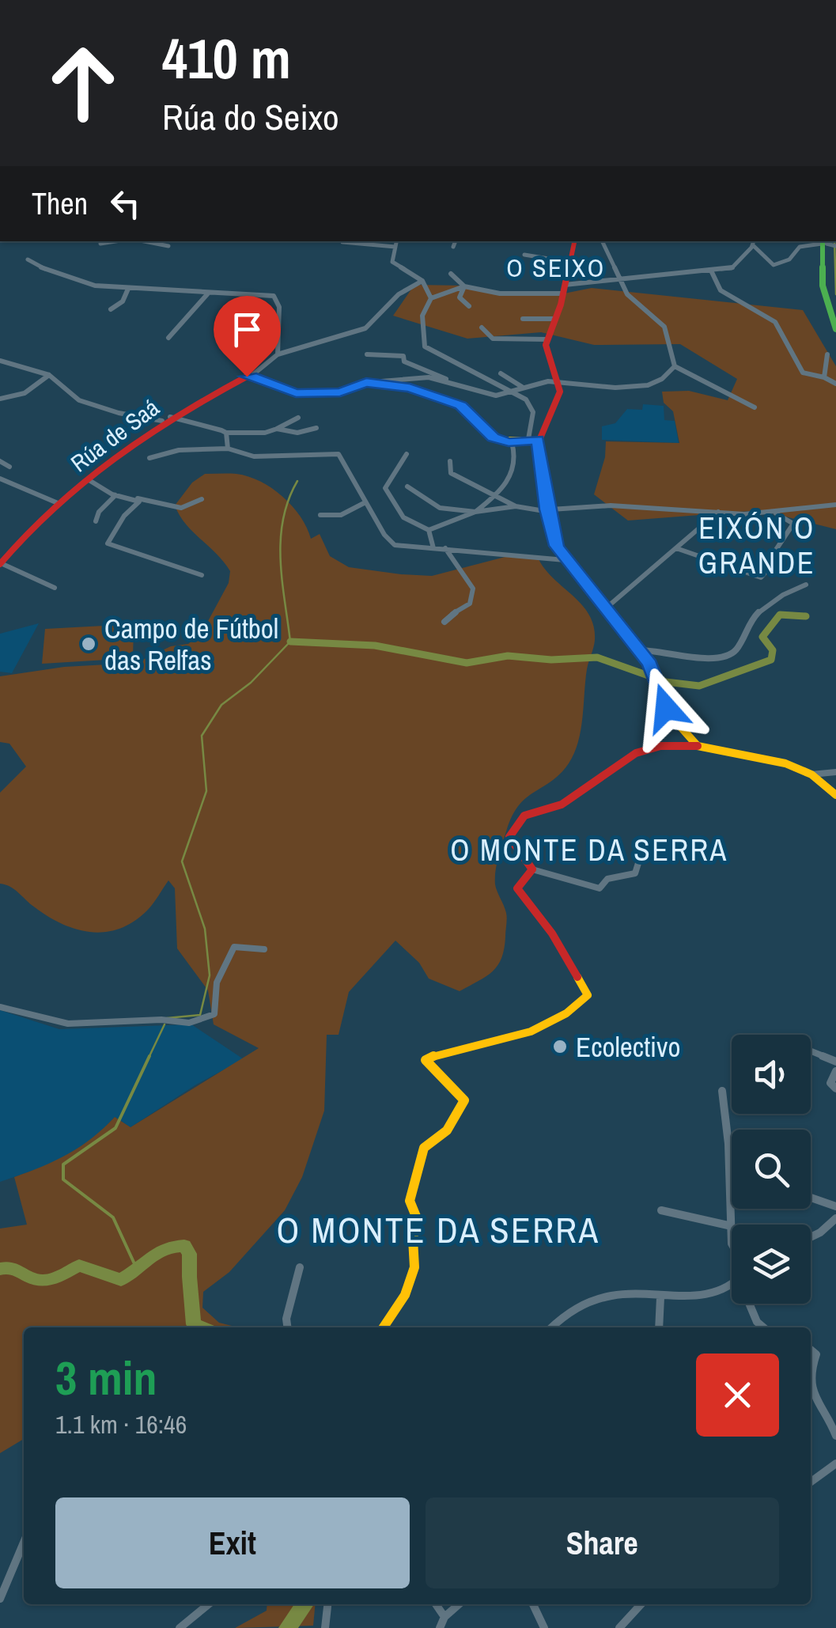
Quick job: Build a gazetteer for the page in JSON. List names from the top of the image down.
{
  "streets": {
    "street": ["Rúa de Saá"]
  },
  "districts": [
    "O SEIXO",
    "EIXÓN O GRANDE",
    "O MONTE DA SERRA",
    "O MONTE DA SERRA"
  ],
  "places": ["Campo de Fútbol das Relfas", "Ecolectivo"],
  "page": {
    "turn": ["410 m", "Rúa do Seixo"],
    "then": "Then",
    "heading": ["3 min", "1.1 km · 16:46"],
    "buttons": ["Exit", "Share"]
  }
}
